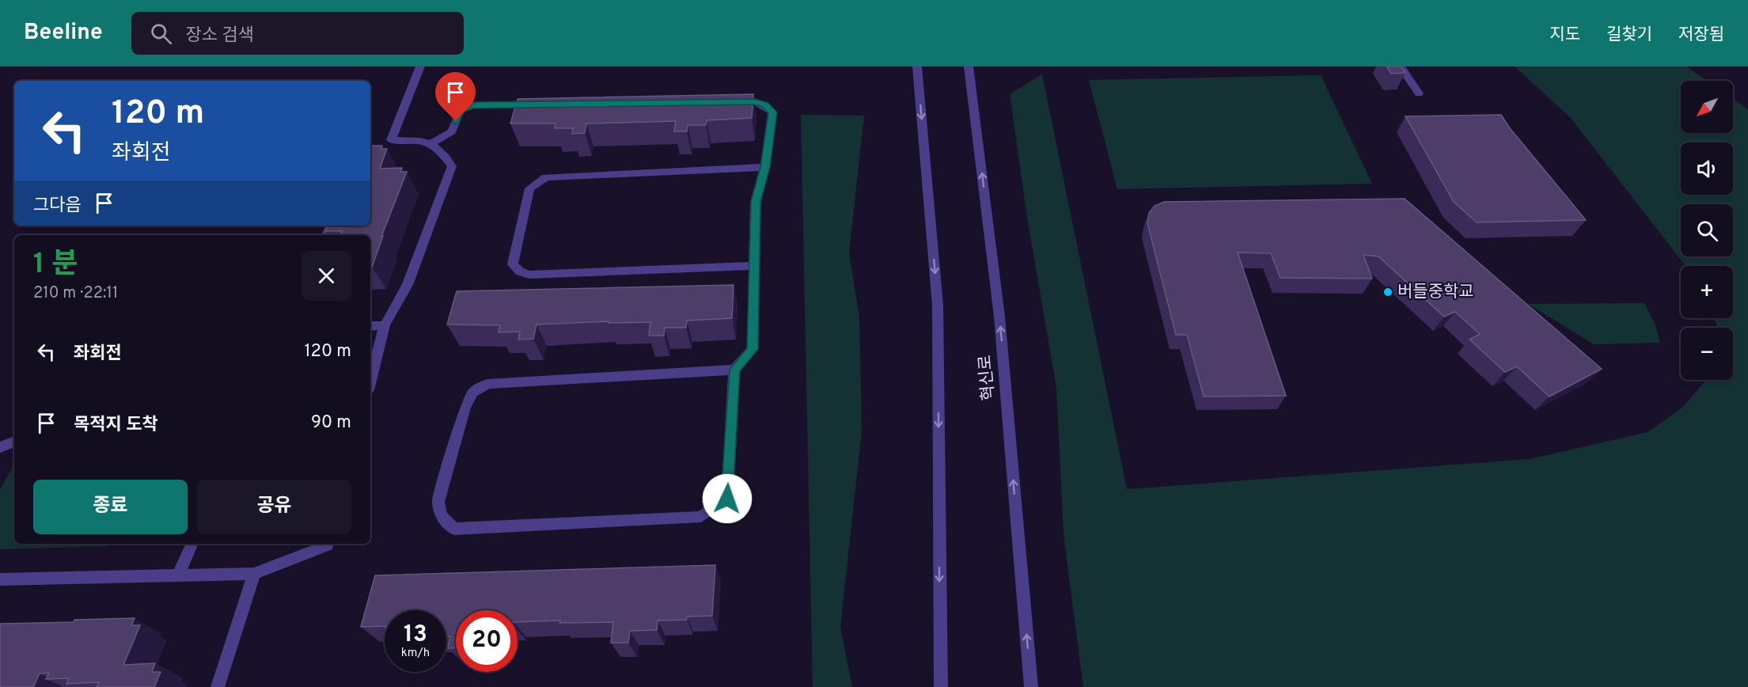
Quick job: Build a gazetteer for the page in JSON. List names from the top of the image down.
{
  "streets": {
    "street": ["혁신로"]
  },
  "places": ["버들중학교"],
  "north": "bottom left",
  "page": {
    "header": "Beeline",
    "search": "장소 검색",
    "nav": ["지도", "길찾기", "저장됨"],
    "map_buttons": ["+", "−"],
    "turn": ["120 m", "좌회전"],
    "then": "그다음",
    "heading": ["1 분", "210 m · 22:11"],
    "list": [
      {
        "name": "좌회전",
        "value": "120 m"
      },
      {
        "name": "목적지 도착",
        "value": "90 m"
      }
    ],
    "buttons": ["종료", "공유"],
    "speed": "13 km/h",
    "limit": "20"
  }
}
